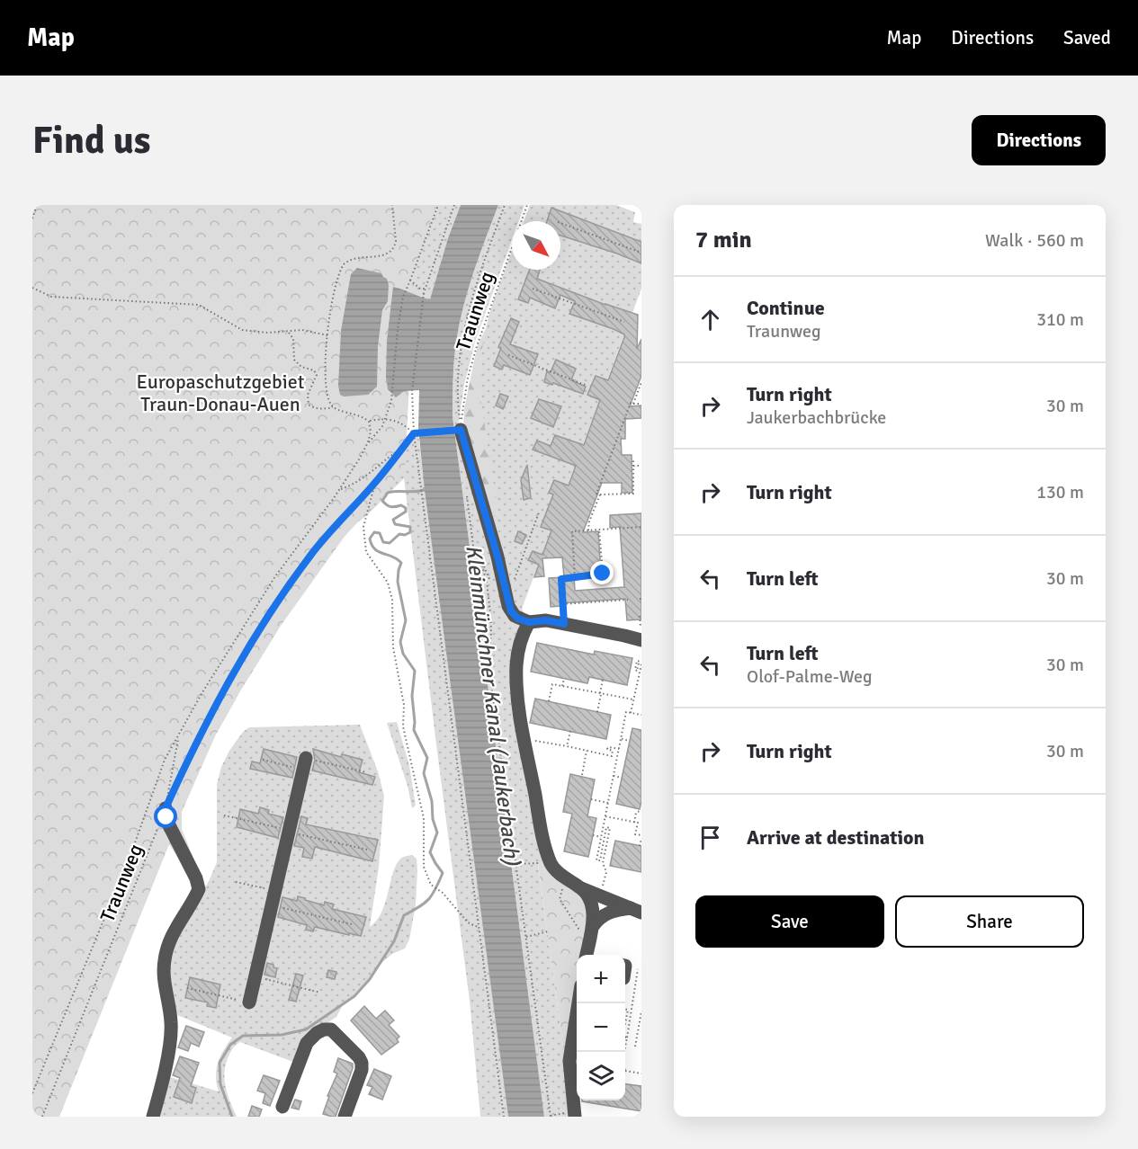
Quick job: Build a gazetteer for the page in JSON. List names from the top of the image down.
{
  "streets": {
    "path": ["Traunweg"]
  },
  "water": ["Kleinmünchner Kanal (Jaukerbach)"],
  "parks": ["Europaschutzgebiet Traun-Donau-Auen"],
  "north": "bottom right",
  "page": {
    "header": "Map",
    "nav": ["Map", "Directions", "Saved"],
    "buttons": [
      "Directions",
      ["Save", "Share"]
    ],
    "title": "Find us",
    "heading": ["7 min", "Walk · 560 m"],
    "list": [
      ["Continue", "Traunweg", "310 m"],
      ["Turn right", "Jaukerbachbrücke", "30 m"],
      ["Turn right", "130 m"],
      ["Turn left", "30 m"],
      ["Turn left", "Olof-Palme-Weg", "30 m"],
      ["Turn right", "30 m"],
      "Arrive at destination"
    ],
    "map_buttons": ["+", "−"]
  }
}
